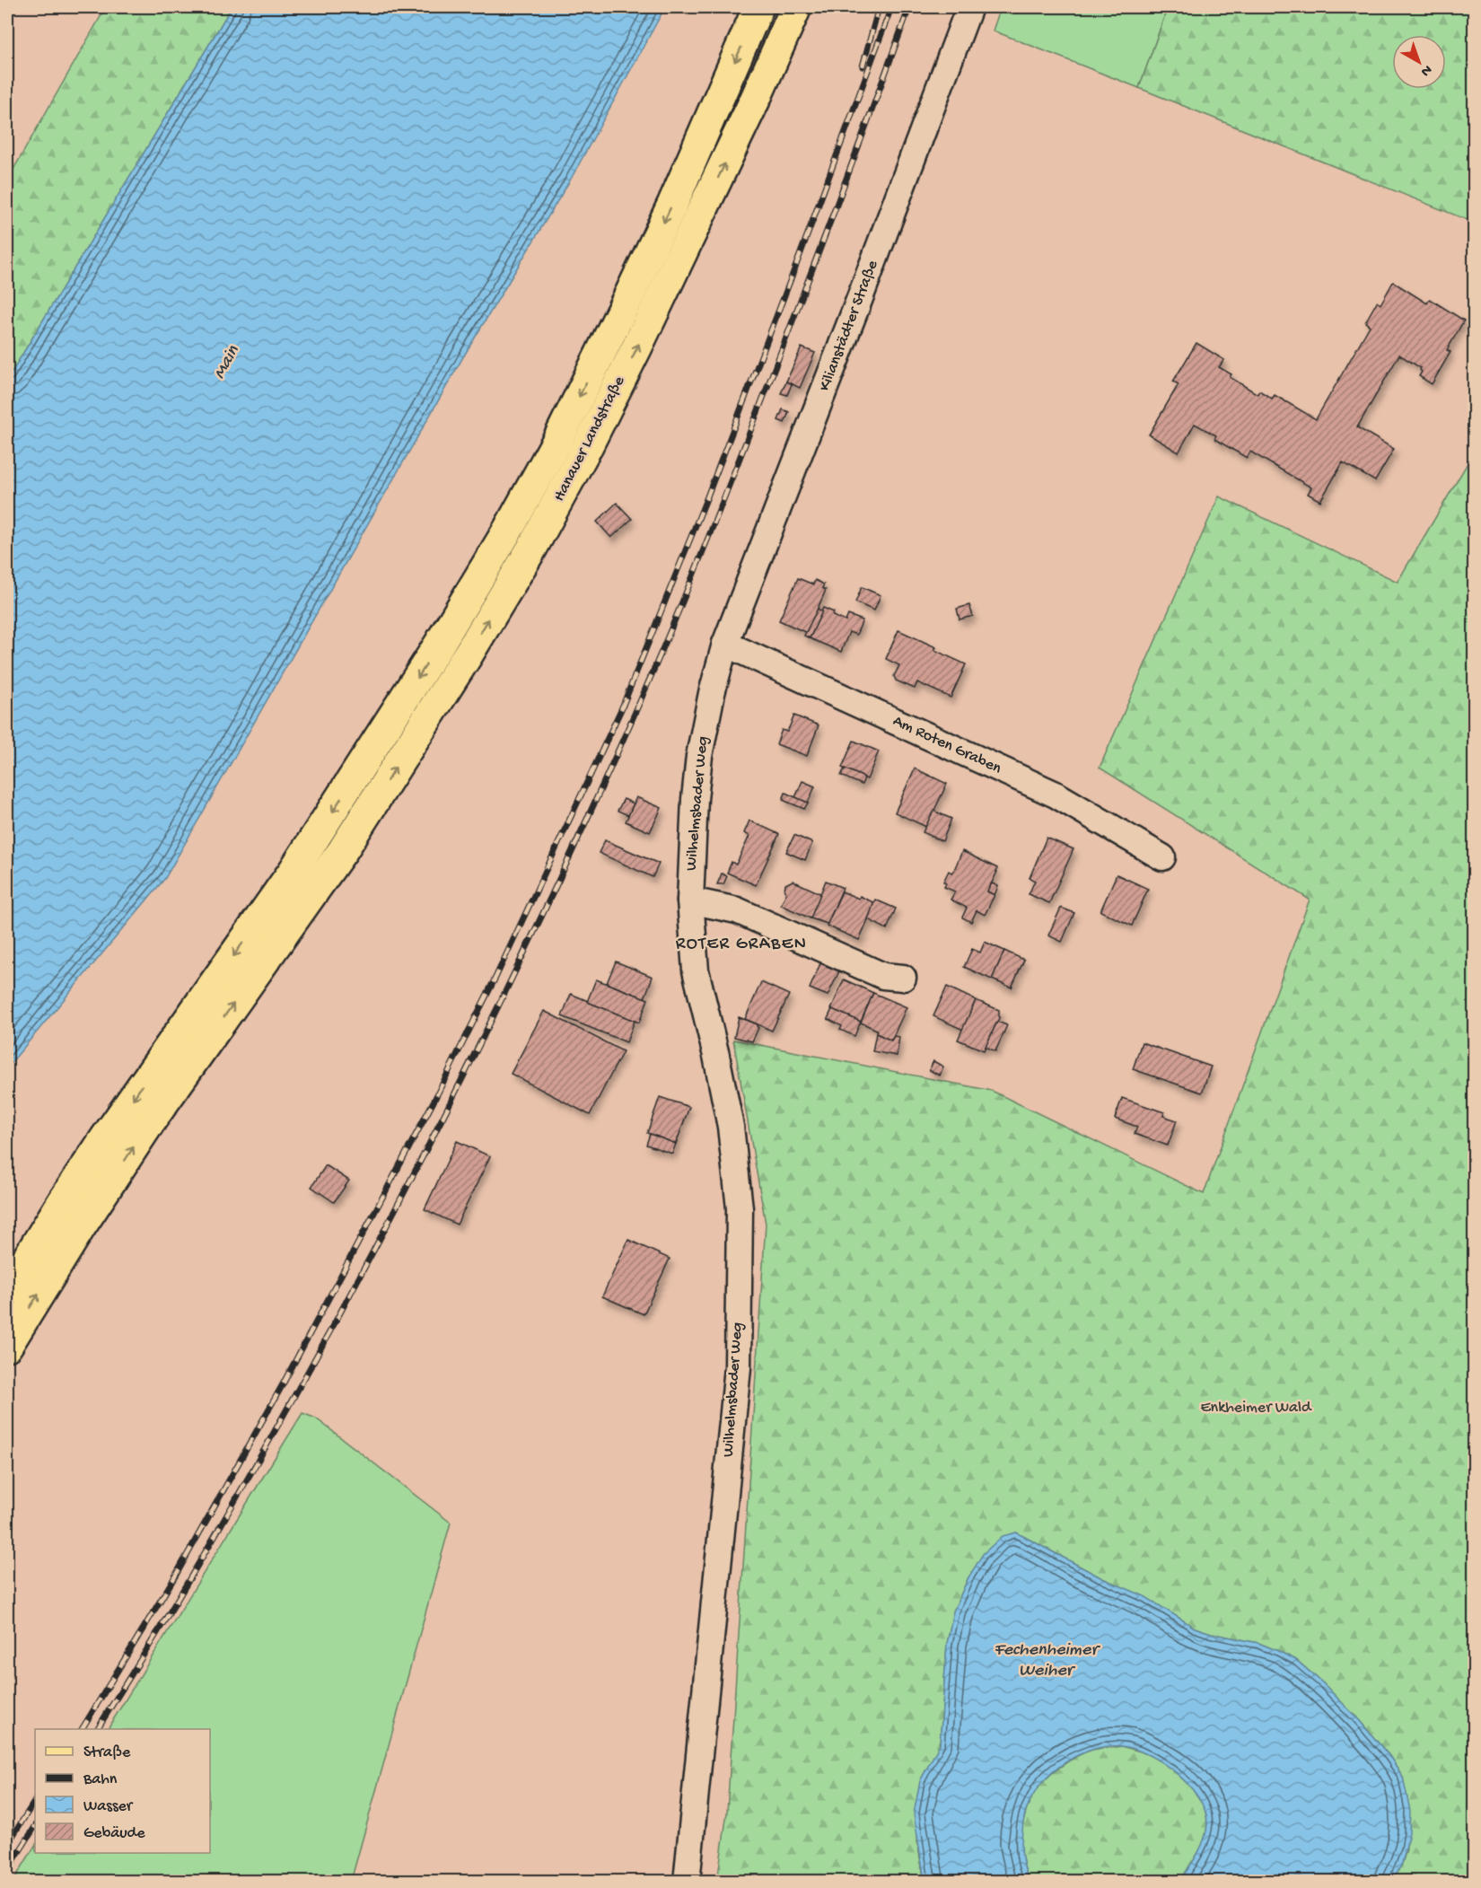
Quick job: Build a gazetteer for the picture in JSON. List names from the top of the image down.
{
  "streets": {
    "main road": ["Hanauer Landstraße"],
    "street": ["Kilianstädter Straße", "Am Roten Graben", "Wilhelmsbader Weg"]
  },
  "crossings": [
    ["Kilianstädter Straße", "Am Roten Graben"],
    ["Kilianstädter Straße", "Wilhelmsbader Weg"],
    ["Am Roten Graben", "Wilhelmsbader Weg"]
  ],
  "districts": ["ROTER GRABEN"],
  "water": ["Main", "Fechenheimer Weiher"],
  "parks": ["Enkheimer Wald"],
  "legend": [
    "Straße",
    "Bahn",
    "Wasser",
    "Gebäude"
  ],
  "north": "bottom right"
}
